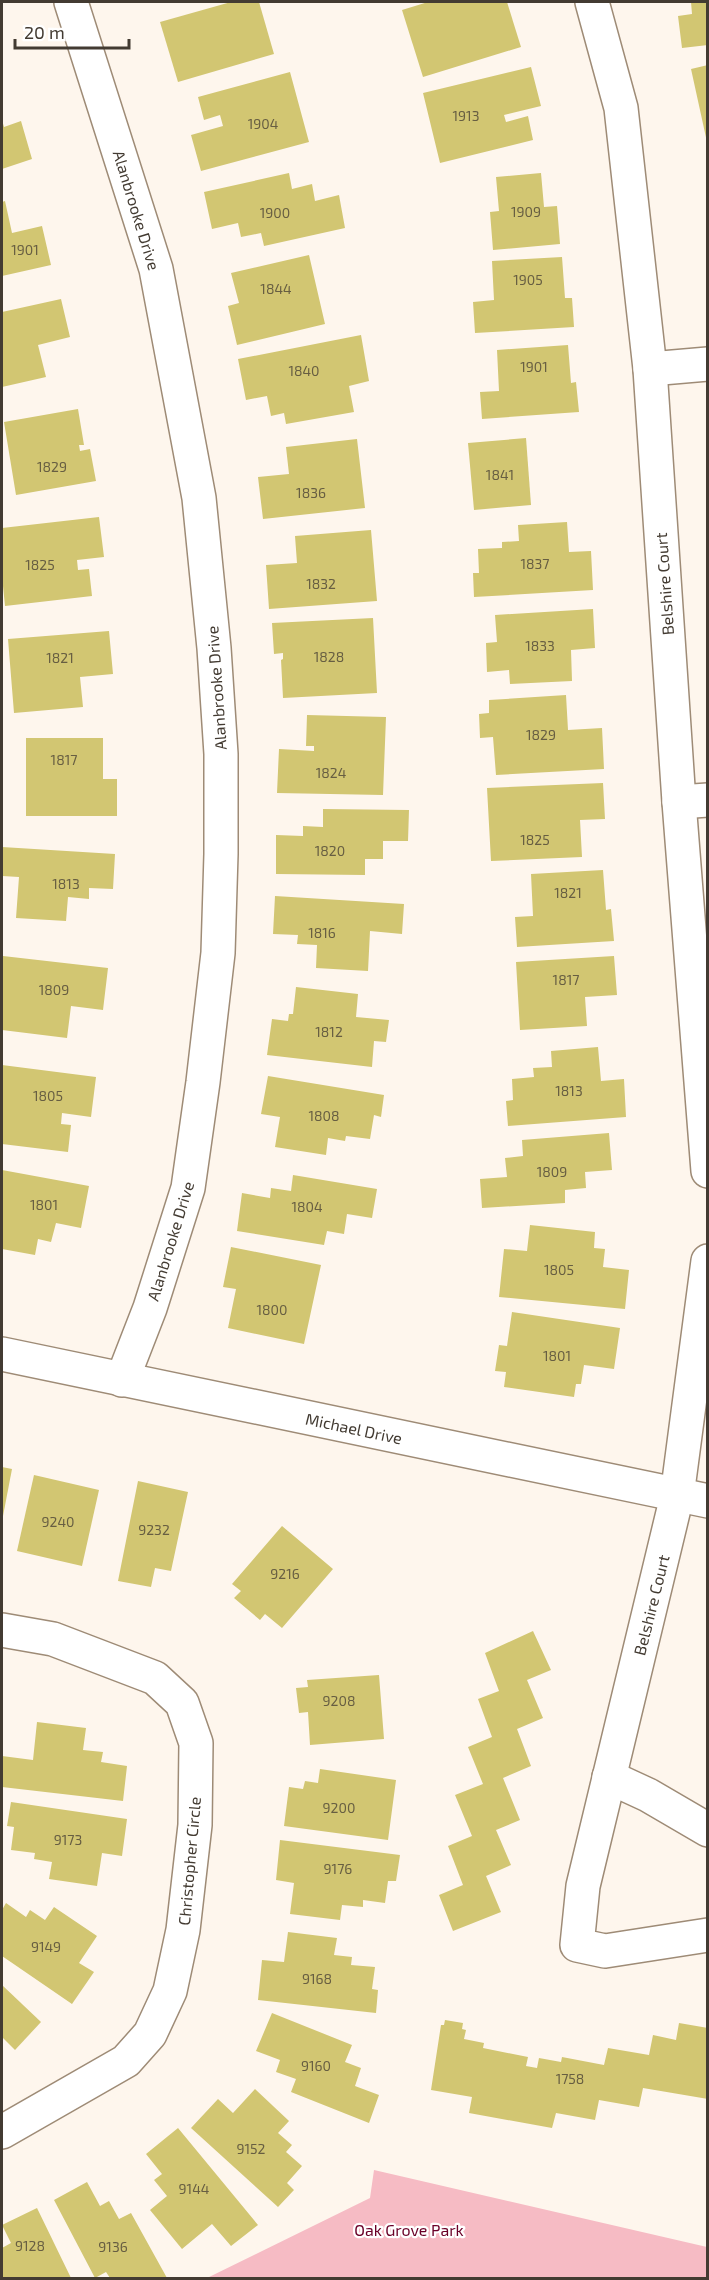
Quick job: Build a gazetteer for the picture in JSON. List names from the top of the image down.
{
  "streets": {
    "street": [
      "Alanbrooke Drive",
      "Belshire Court",
      "Michael Drive",
      "Christopher Circle"
    ]
  },
  "crossings": [
    ["Alanbrooke Drive", "Michael Drive"],
    ["Belshire Court", "Michael Drive"]
  ],
  "parks": ["Oak Grove Park"],
  "house_numbers": [
    "1913",
    "1904",
    "1909",
    "1900",
    "1901",
    "1905",
    "1844",
    "1901",
    "1840",
    "1829",
    "1841",
    "1836",
    "1837",
    "1825",
    "1832",
    "1833",
    "1828",
    "1821",
    "1829",
    "1817",
    "1824",
    "1825",
    "1820",
    "1813",
    "1821",
    "1816",
    "1817",
    "1809",
    "1812",
    "1813",
    "1805",
    "1808",
    "1809",
    "1801",
    "1804",
    "1805",
    "1800",
    "1801",
    "9240",
    "9232",
    "9216",
    "9208",
    "9200",
    "9173",
    "9176",
    "9149",
    "9168",
    "9160",
    "1758",
    "9152",
    "9144",
    "9128",
    "9136"
  ],
  "scale_bar": "20 m"
}
